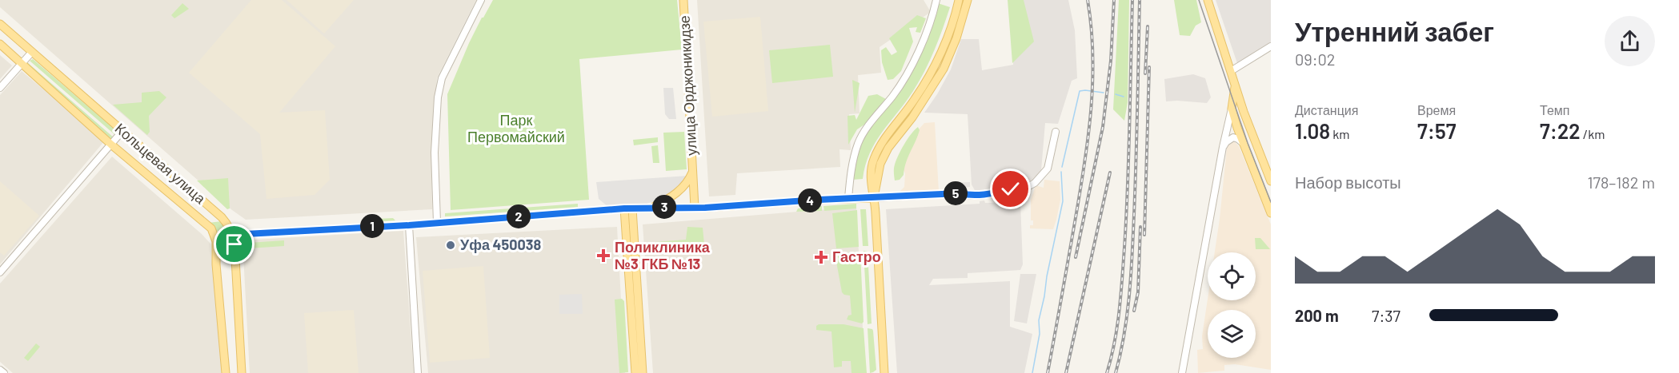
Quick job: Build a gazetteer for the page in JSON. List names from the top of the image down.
{
  "streets": {
    "main road": ["улица Орджоникидзе", "Кольцевая улица"]
  },
  "parks": ["Парк Первомайский"],
  "places": {
    "other": ["Уфа 450038"],
    "health": ["Поликлиника №3 ГКБ №13", "Гастро"]
  },
  "page": {
    "heading": ["Утренний забег", "09:02"],
    "stats": [
      ["Дистанция", "1.08 km"],
      ["Время", "7:57"],
      ["Темп", "7:22 /km"]
    ],
    "chart": ["Набор высоты", "178–182 m"],
    "pins": [
      "5",
      "4",
      "3",
      "2",
      "1"
    ],
    "list": [
      {
        "name": "200 m",
        "note": "7:37"
      }
    ]
  }
}
